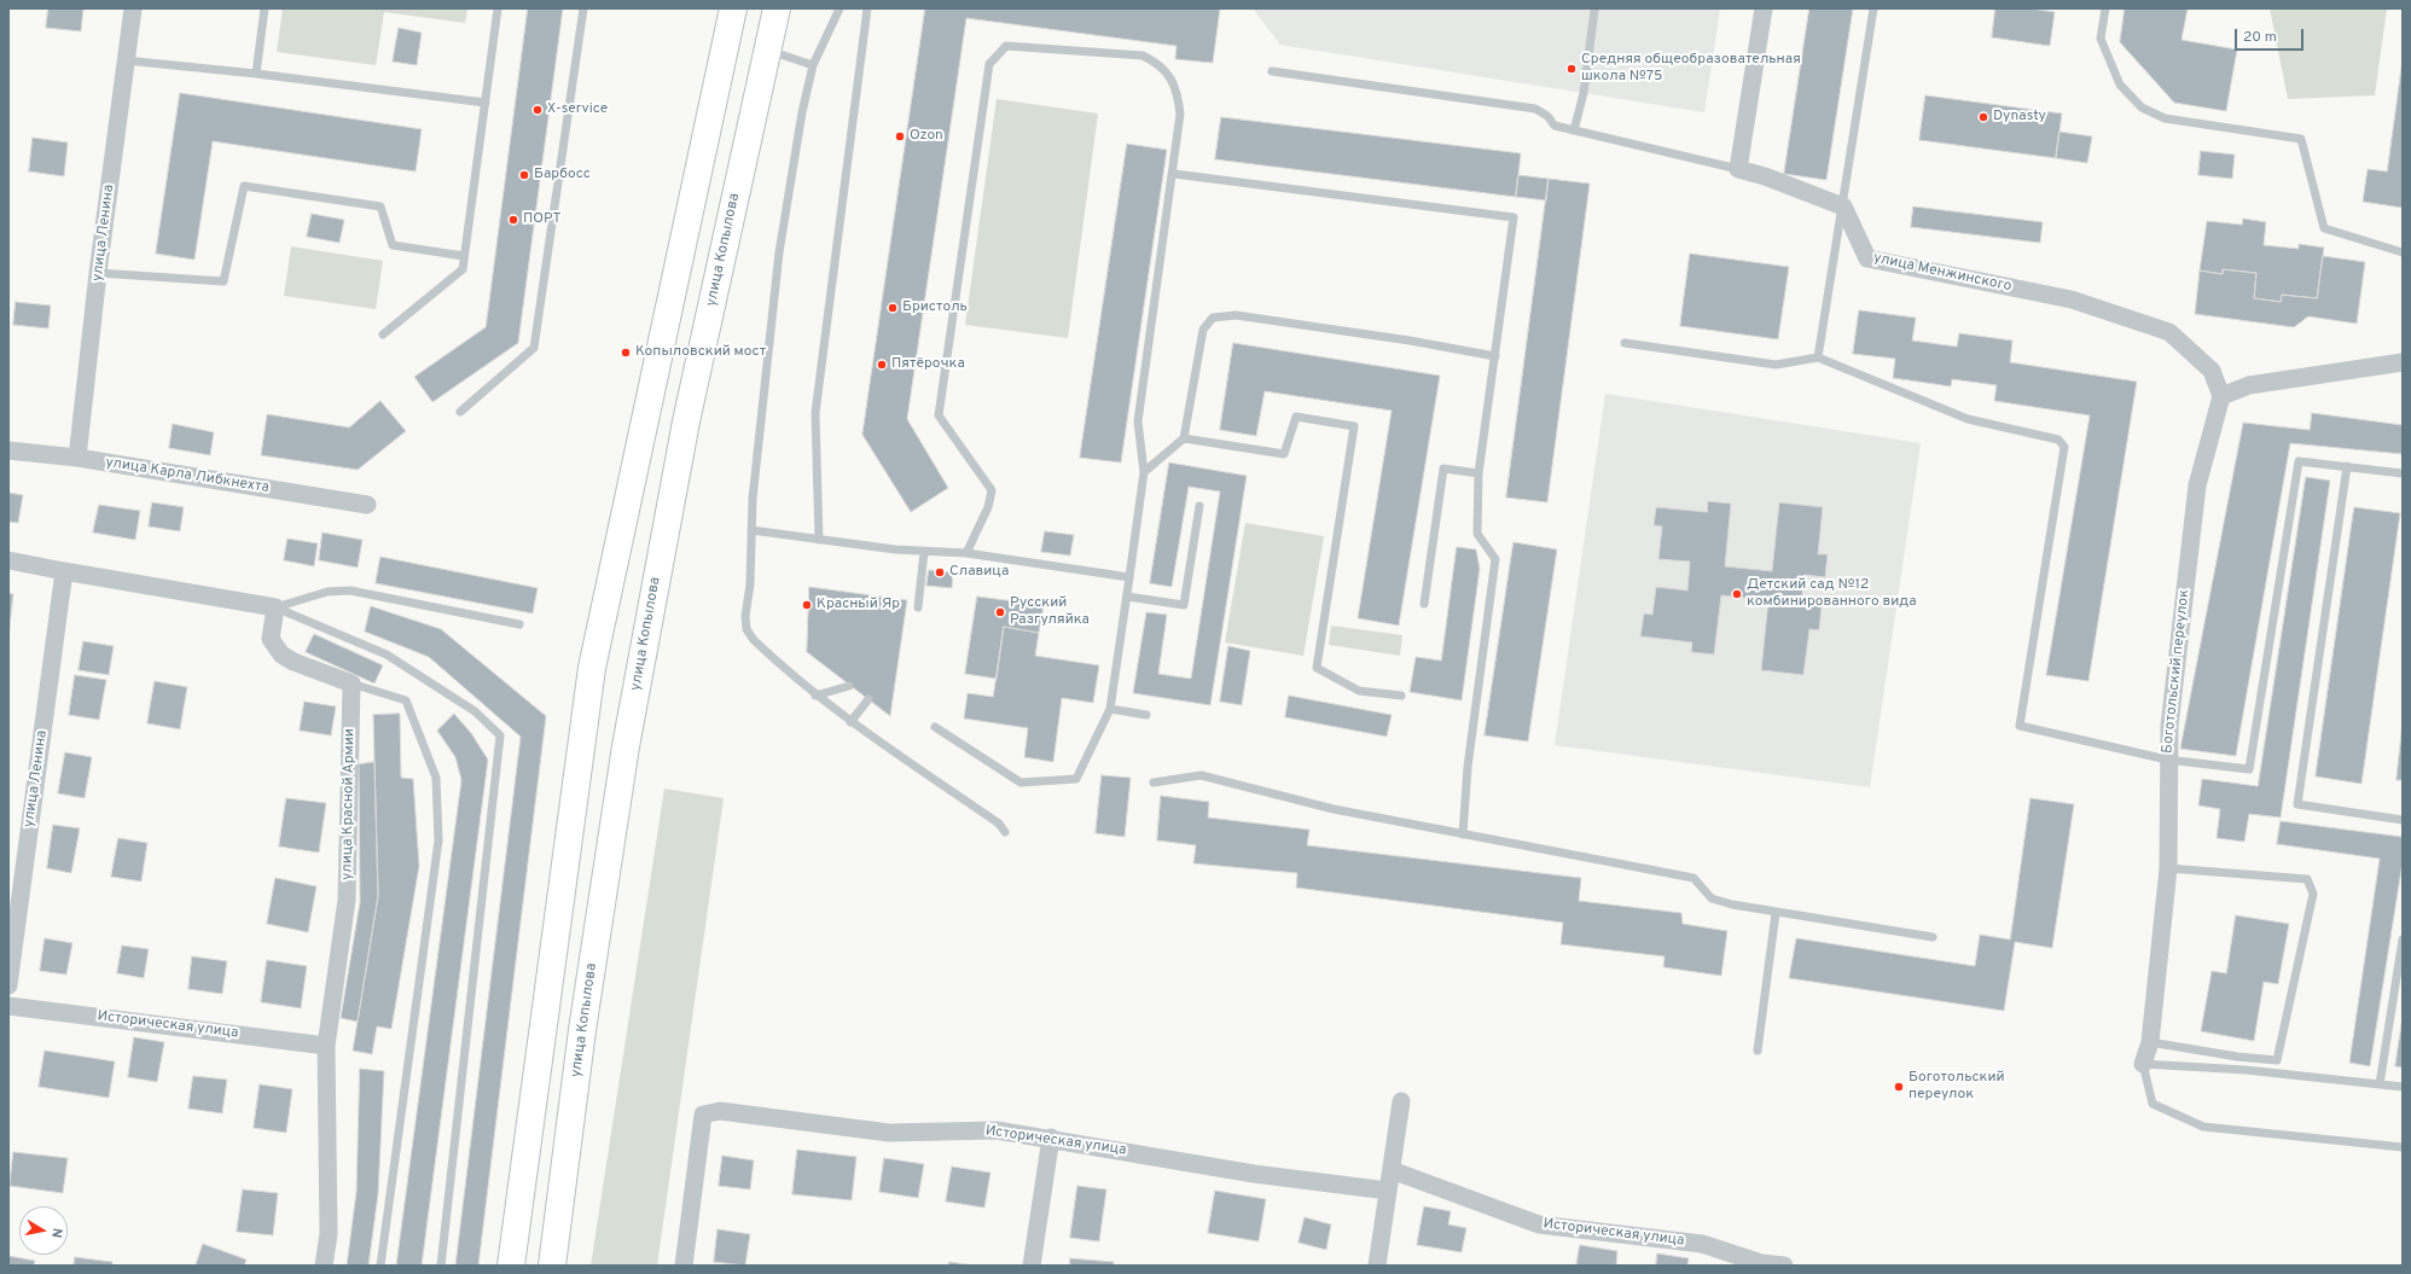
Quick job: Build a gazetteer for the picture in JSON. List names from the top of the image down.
{
  "streets": {
    "main road": ["улица Копылова"],
    "street": [
      "улица Ленина",
      "улица Менжинского",
      "улица Карла Либкнехта",
      "Боготольский переулок",
      "улица Красной Армии",
      "Историческая улица"
    ]
  },
  "crossings": [
    ["улица Ленина", "улица Карла Либкнехта"],
    ["улица Менжинского", "Боготольский переулок"],
    ["улица Красной Армии", "Историческая улица"]
  ],
  "places": [
    "Средняя общеобразовательная школа №75",
    "X-service",
    "Dynasty",
    "Ozon",
    "Барбосс",
    "ПОРТ",
    "Бристоль",
    "Копыловский мост",
    "Пятёрочка",
    "Славица",
    "Детский сад №12 комбинированного вида",
    "Красный Яр",
    "Русский Разгуляйка",
    "Боготольский переулок"
  ],
  "scale_bar": "20 m",
  "north": "right"
}
